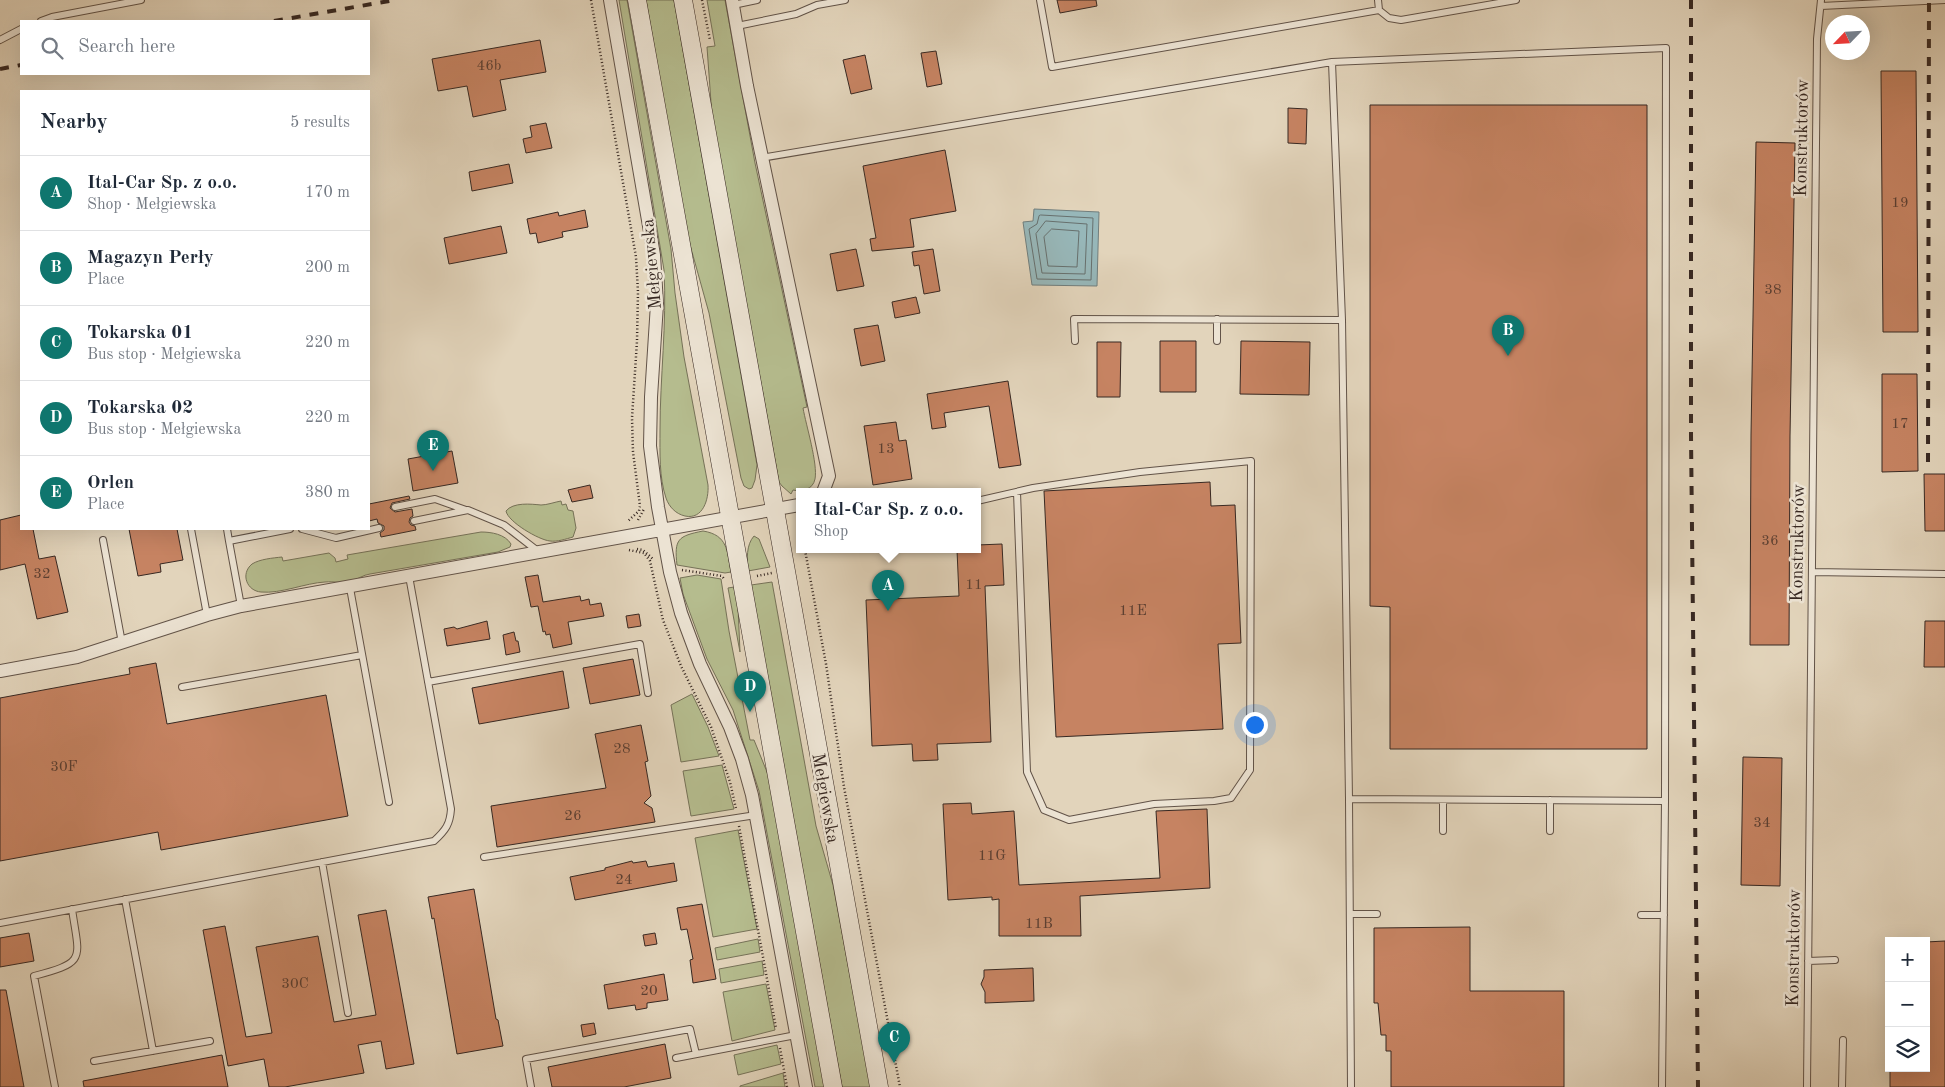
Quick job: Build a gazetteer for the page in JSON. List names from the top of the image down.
{
  "streets": {
    "main road": ["Mełgiewska"],
    "lane": ["Konstruktorów"]
  },
  "house_numbers": [
    "46b",
    "19",
    "38",
    "17",
    "13",
    "36",
    "32",
    "11",
    "11E",
    "28",
    "30F",
    "26",
    "34",
    "11G",
    "24",
    "11B",
    "30C",
    "20"
  ],
  "north": "bottom left",
  "page": {
    "search": "Search here",
    "heading": ["Nearby", "5 results"],
    "list": [
      {
        "mark": "A",
        "name": "Ital-Car Sp. z o.o.",
        "note": "Shop · Mełgiewska",
        "value": "170 m"
      },
      {
        "mark": "B",
        "name": "Magazyn Perły",
        "note": "Place",
        "value": "200 m"
      },
      {
        "mark": "C",
        "name": "Tokarska 01",
        "note": "Bus stop · Mełgiewska",
        "value": "220 m"
      },
      {
        "mark": "D",
        "name": "Tokarska 02",
        "note": "Bus stop · Mełgiewska",
        "value": "220 m"
      },
      {
        "mark": "E",
        "name": "Orlen",
        "note": "Place",
        "value": "380 m"
      }
    ],
    "pins": [
      "B",
      "E",
      "A",
      "D",
      "C"
    ],
    "popup": ["Ital-Car Sp. z o.o.", "Shop"],
    "map_buttons": ["+", "−"]
  }
}
